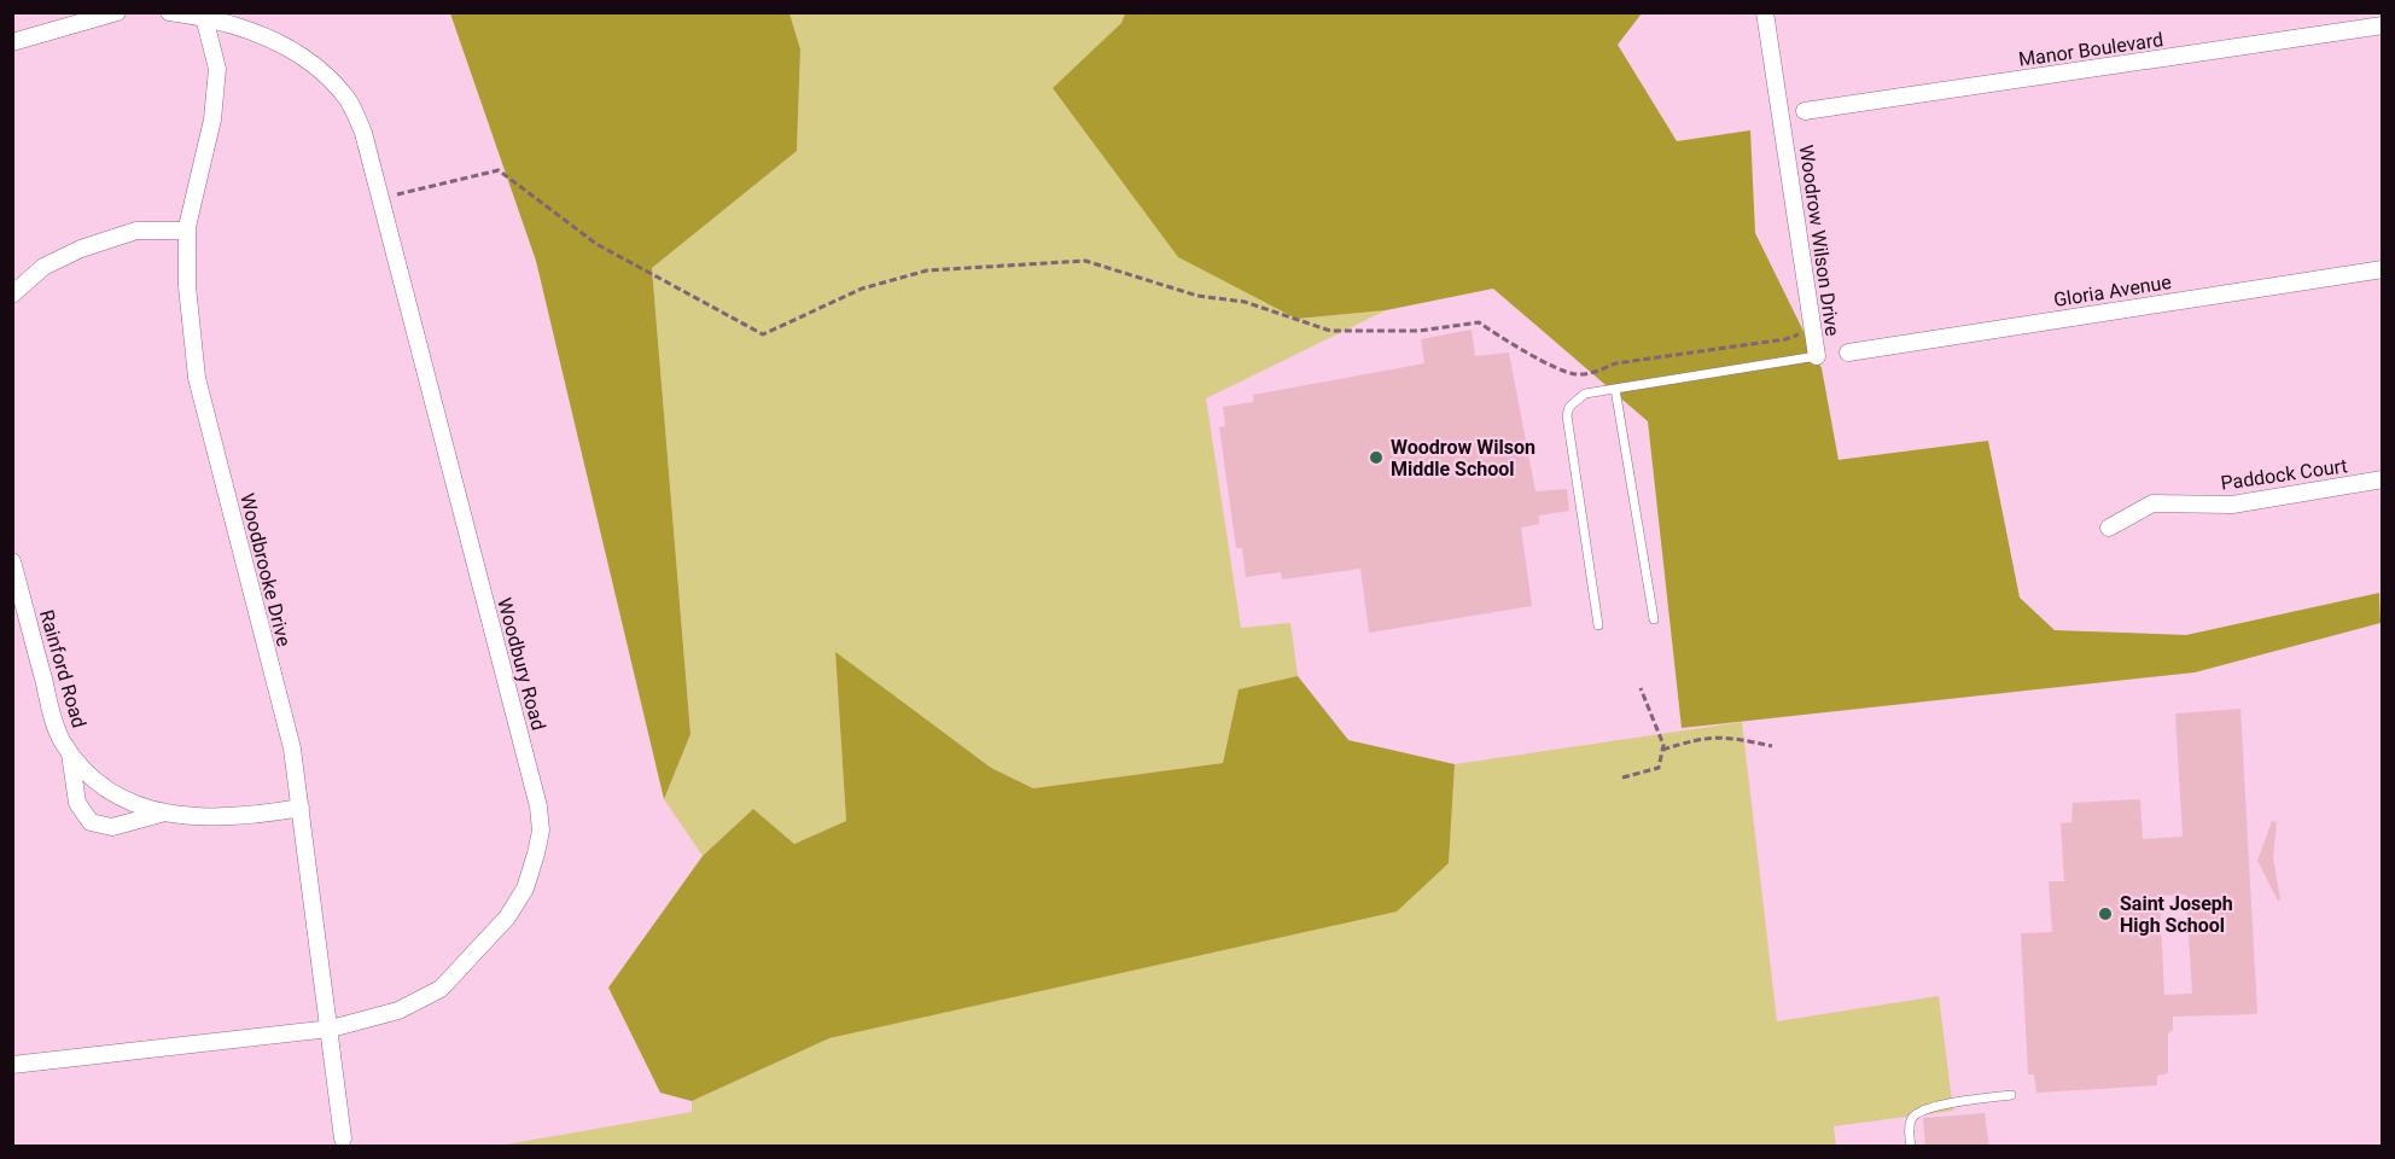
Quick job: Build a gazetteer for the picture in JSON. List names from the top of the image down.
{
  "streets": {
    "street": [
      "Manor Boulevard",
      "Woodrow Wilson Drive",
      "Gloria Avenue",
      "Paddock Court",
      "Woodbrooke Drive",
      "Woodbury Road",
      "Rainford Road"
    ]
  },
  "crossings": [
    ["Woodbrooke Drive", "Woodbury Road"],
    ["Woodbrooke Drive", "Rainford Road"]
  ],
  "places": ["Woodrow Wilson Middle School", "Saint Joseph High School"]
}
